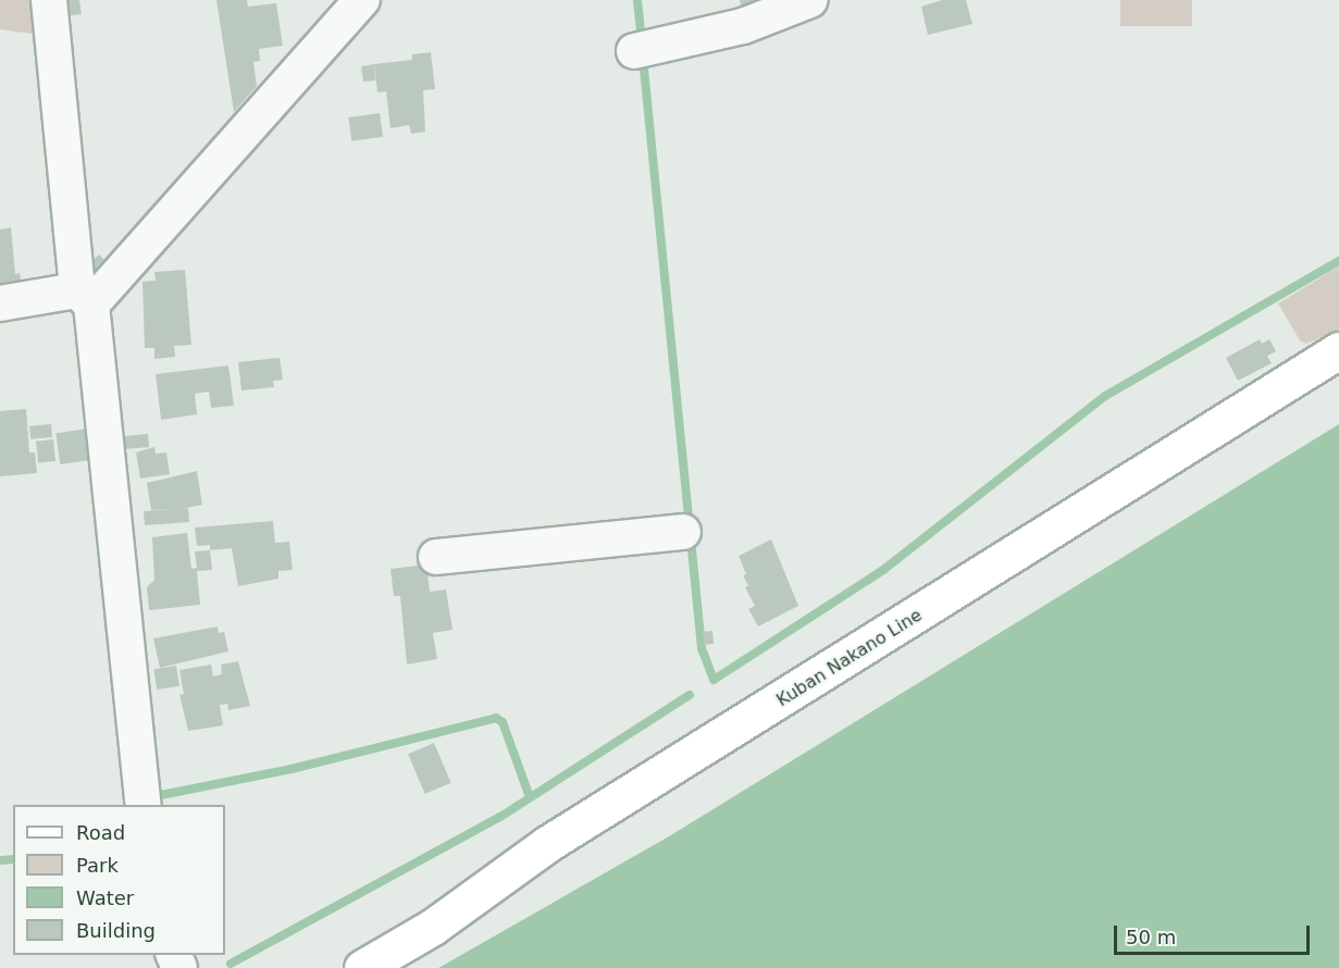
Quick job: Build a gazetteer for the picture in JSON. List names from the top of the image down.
{
  "streets": {
    "main road": ["Kuban Nakano Line"]
  },
  "legend": [
    "Road",
    "Park",
    "Water",
    "Building"
  ],
  "scale_bar": "50 m"
}
